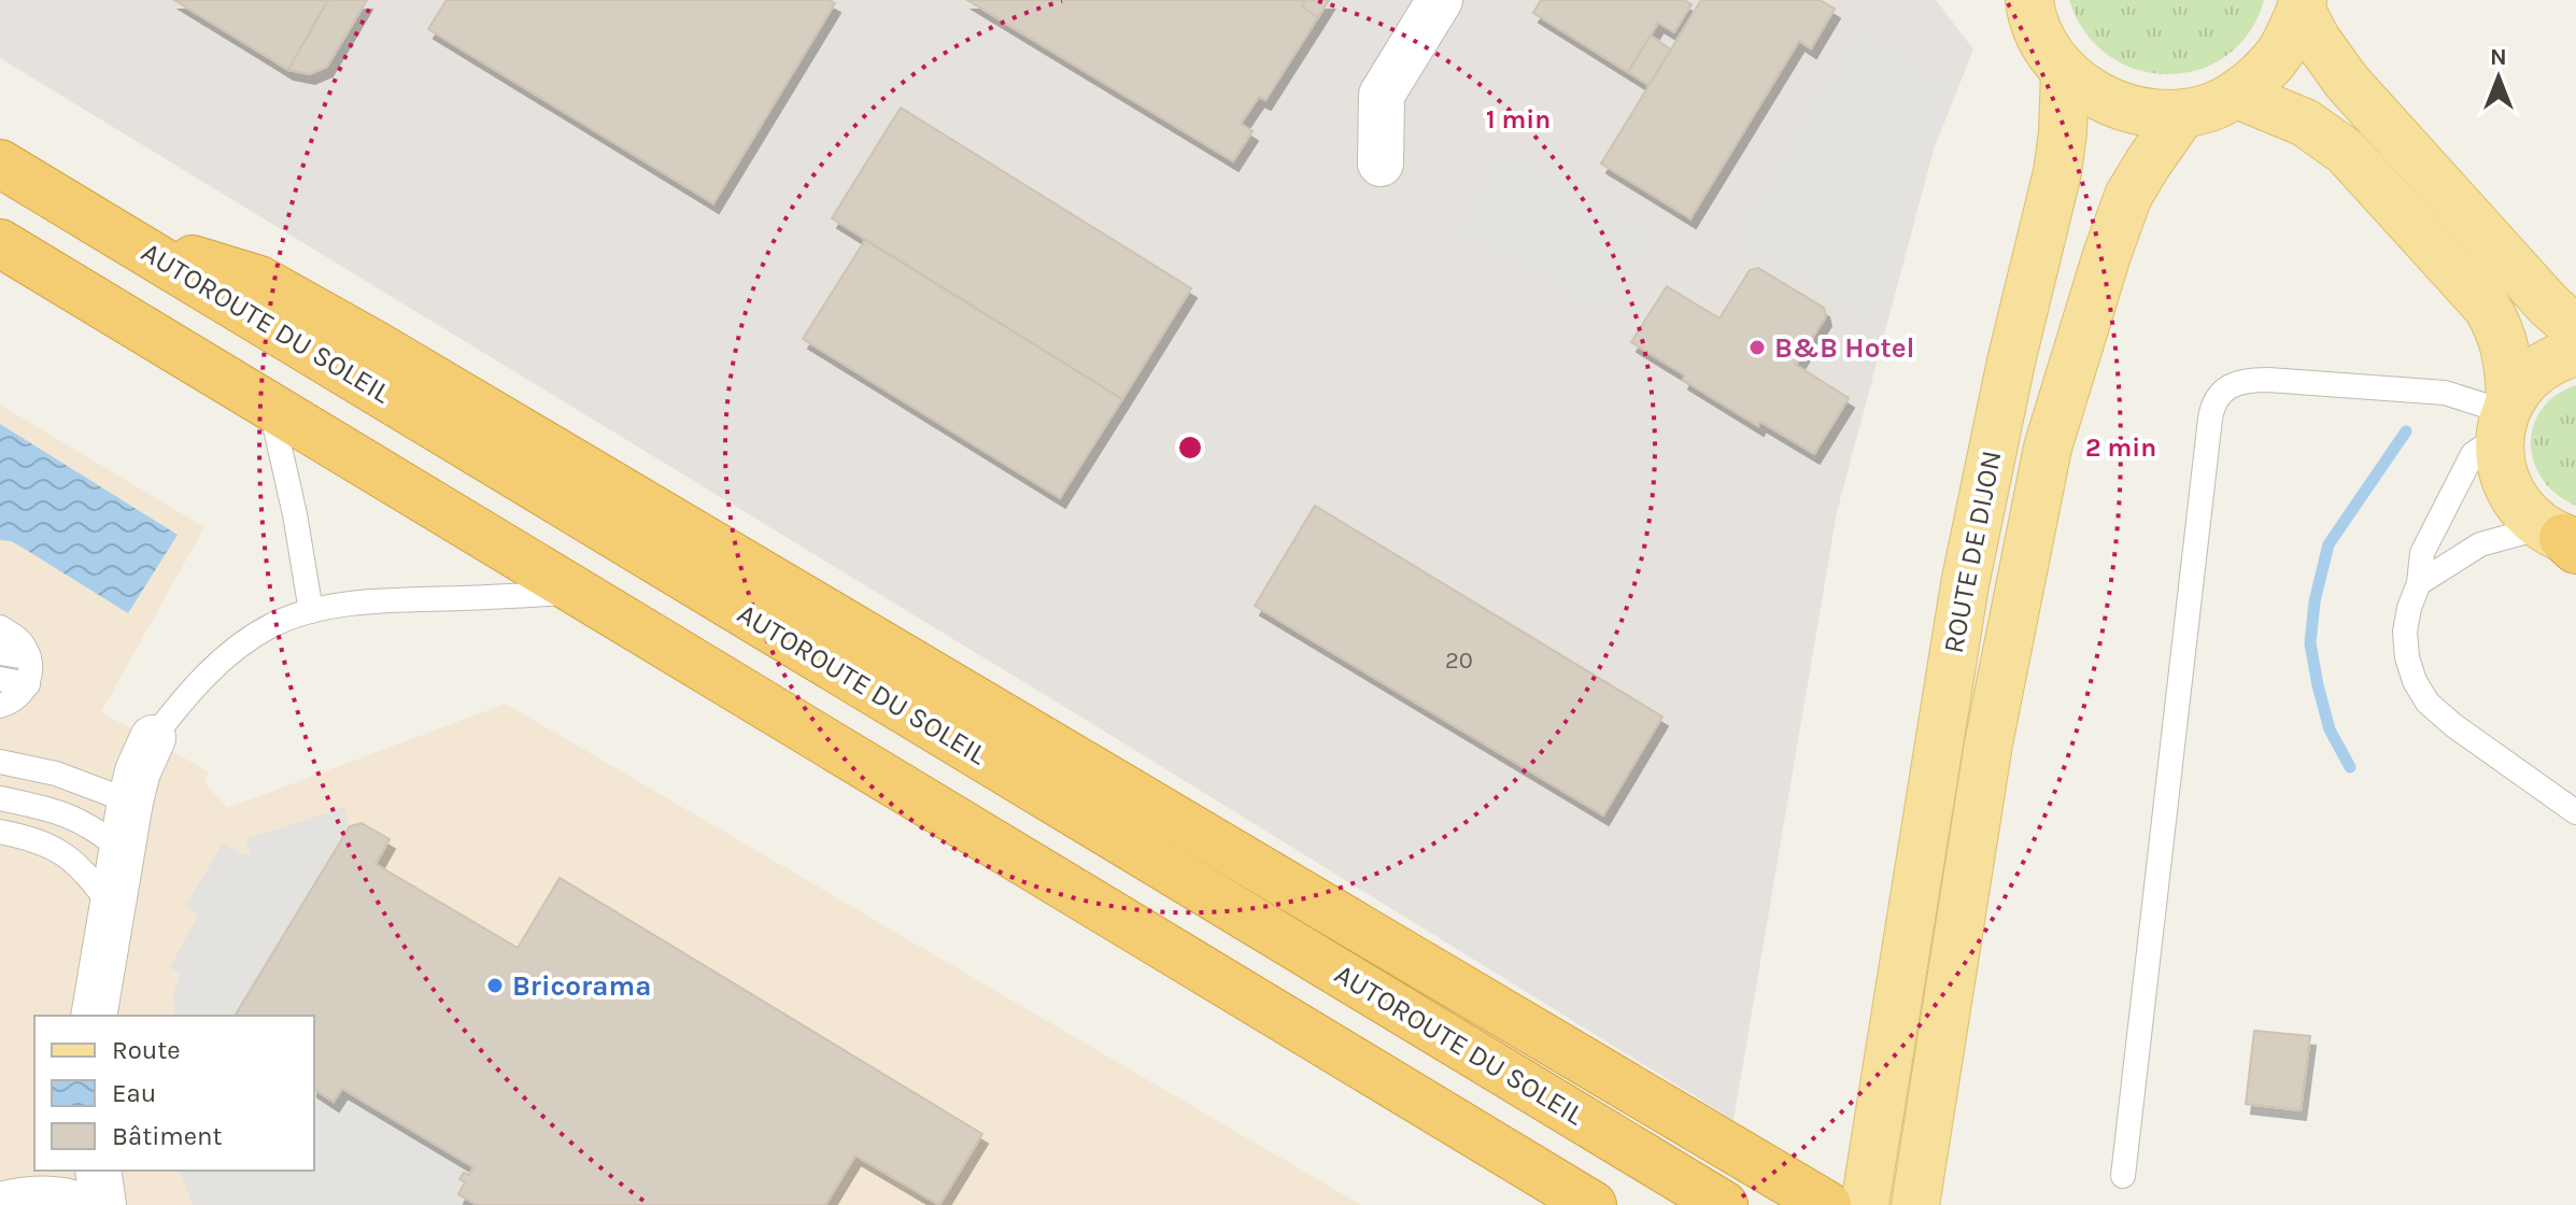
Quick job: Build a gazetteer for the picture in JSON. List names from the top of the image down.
{
  "streets": {
    "highway": ["AUTOROUTE DU SOLEIL"],
    "main road": ["ROUTE DE DIJON"]
  },
  "places": ["B&B Hotel", "Bricorama"],
  "house_numbers": ["20"],
  "legend": ["Route", "Eau", "Bâtiment"],
  "north": "top",
  "rings": ["1 min", "2 min"]
}
